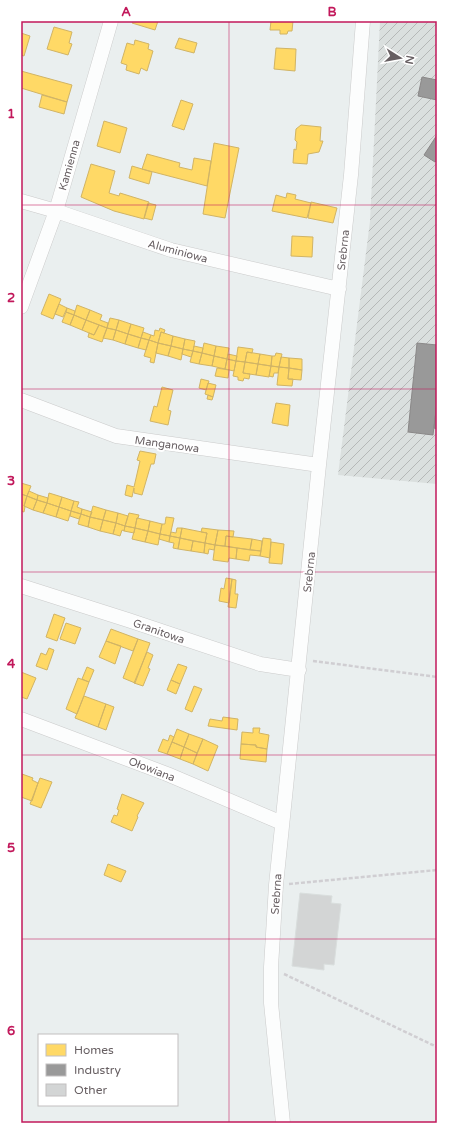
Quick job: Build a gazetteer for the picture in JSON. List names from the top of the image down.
{
  "streets": {
    "street": [
      "Kamienna",
      "Srebrna",
      "Aluminiowa",
      "Manganowa",
      "Granitowa",
      "Ołowiana"
    ]
  },
  "crossings": [
    ["Kamienna", "Aluminiowa"],
    ["Srebrna", "Aluminiowa"],
    ["Srebrna", "Manganowa"],
    ["Srebrna", "Granitowa"],
    ["Srebrna", "Ołowiana"]
  ],
  "legend": ["Homes", "Industry", "Other"],
  "north": "right",
  "grid": {
    "columns": ["A", "B"],
    "rows": [
      "1",
      "2",
      "3",
      "4",
      "5",
      "6"
    ]
  }
}
